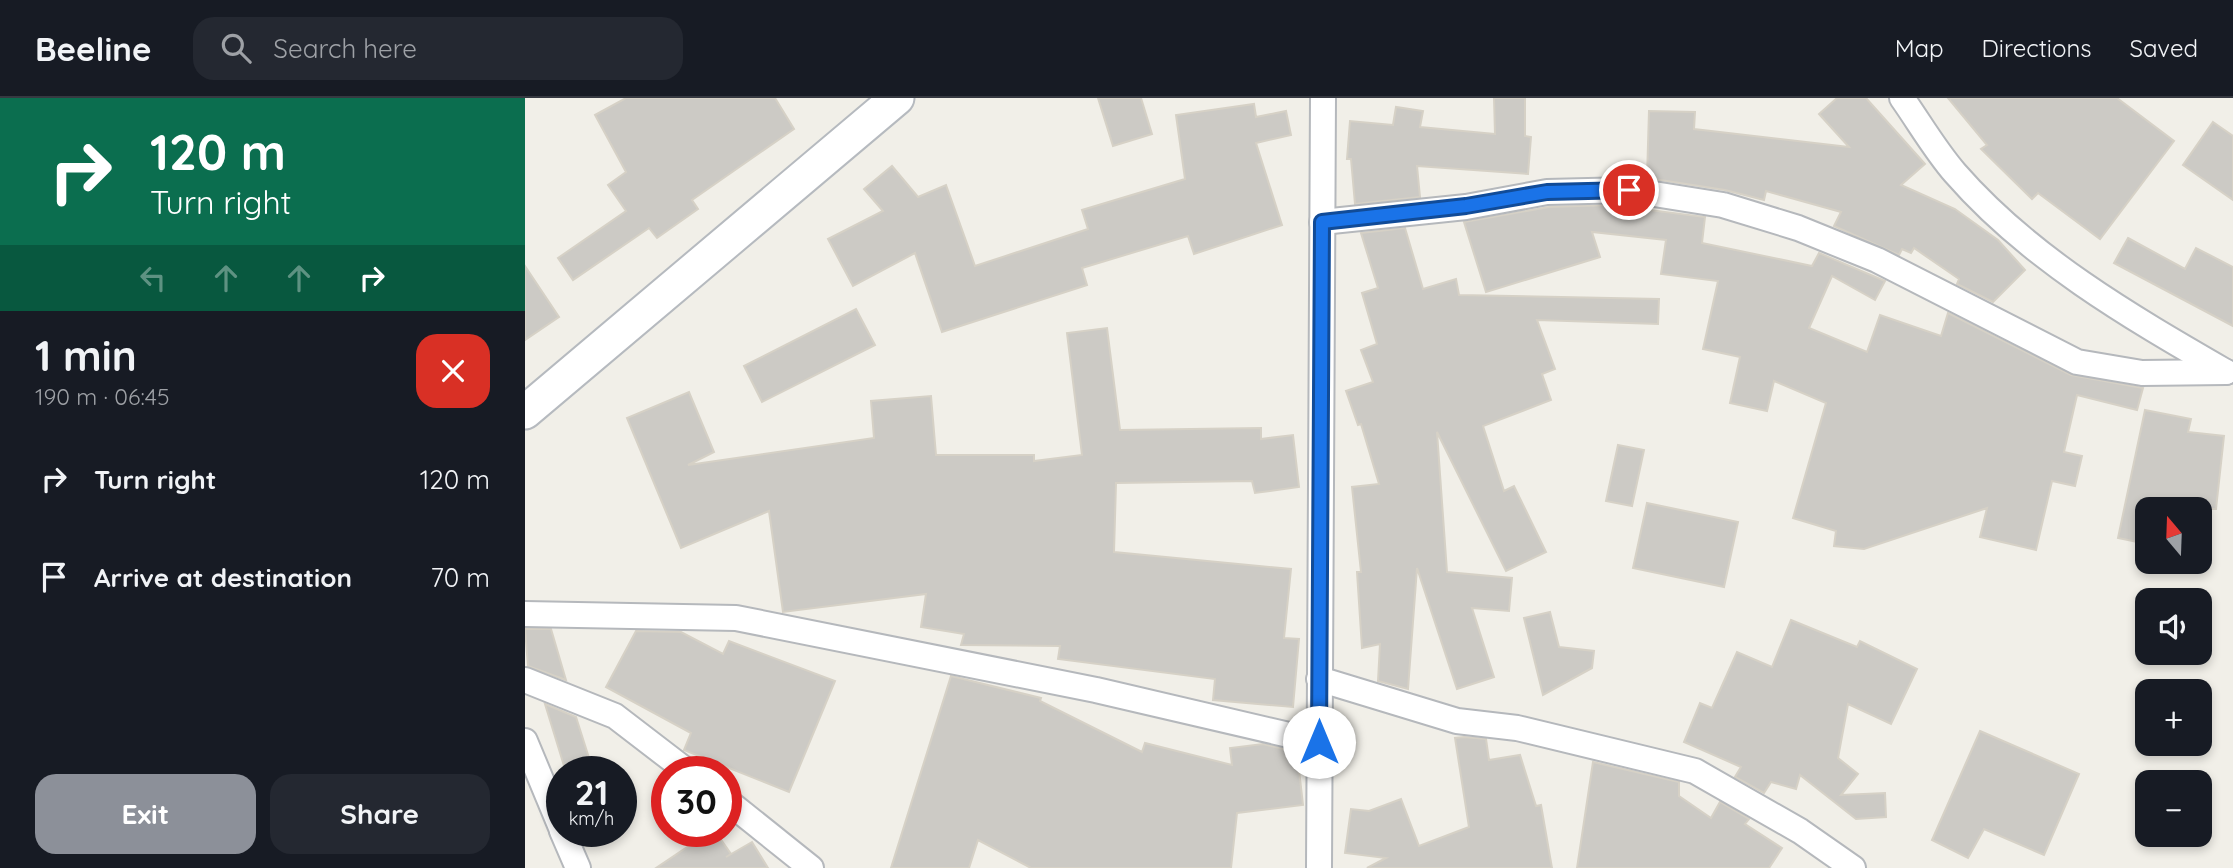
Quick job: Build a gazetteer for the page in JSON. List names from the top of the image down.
{
  "north": "top",
  "page": {
    "header": "Beeline",
    "search": "Search here",
    "nav": ["Map", "Directions", "Saved"],
    "turn": ["120 m", "Turn right"],
    "heading": ["1 min", "190 m · 06:45"],
    "list": [
      {
        "name": "Turn right",
        "value": "120 m"
      },
      {
        "name": "Arrive at destination",
        "value": "70 m"
      }
    ],
    "map_buttons": ["+", "−"],
    "speed": "21 km/h",
    "limit": "30",
    "buttons": ["Exit", "Share"]
  }
}
